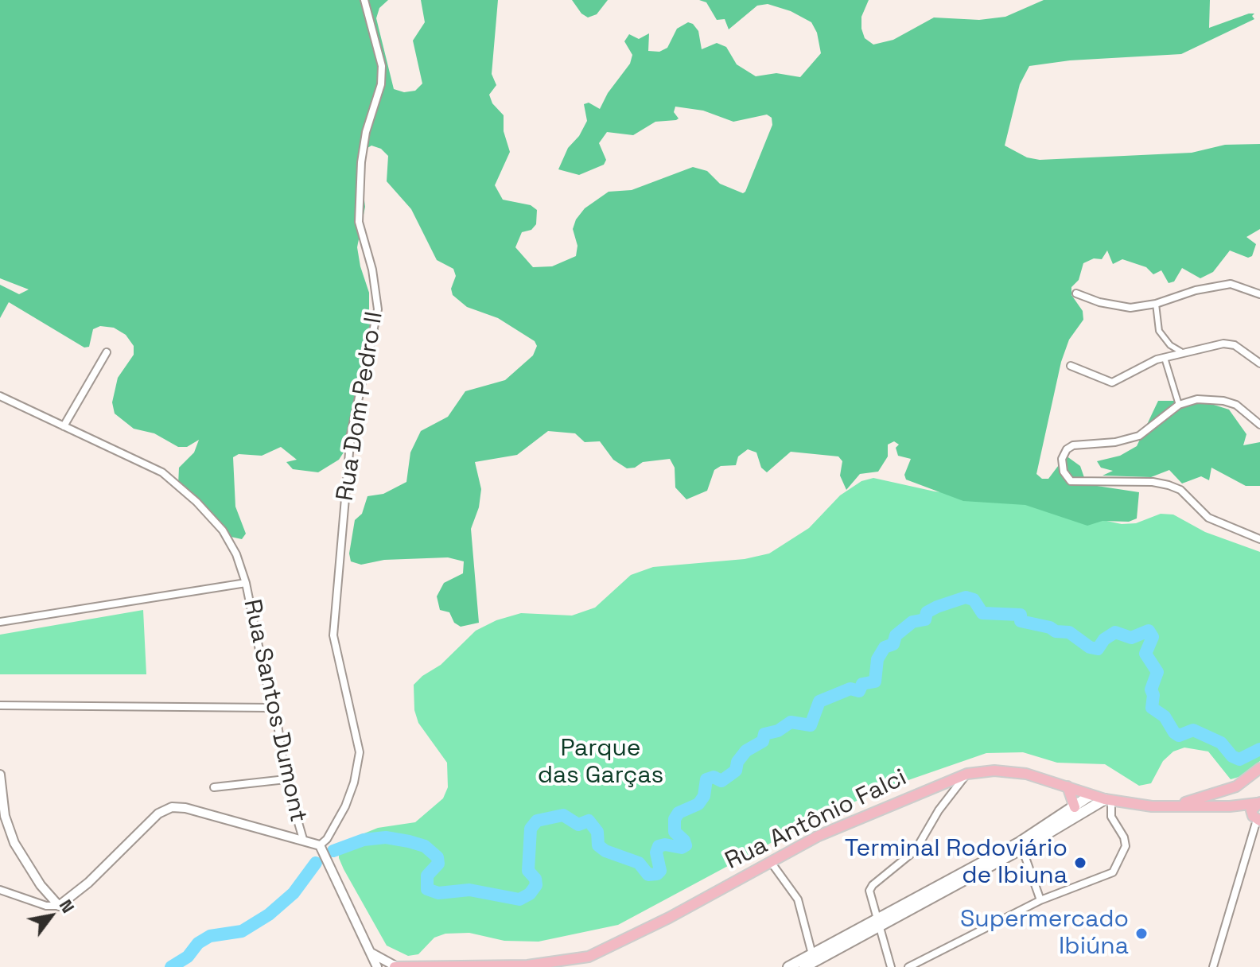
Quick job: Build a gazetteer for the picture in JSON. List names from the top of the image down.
{
  "streets": {
    "main road": ["Rua Antônio Falci"],
    "street": ["Rua Dom Pedro II", "Rua Santos Dumont"]
  },
  "parks": ["Parque das Garças"],
  "places": ["Terminal Rodoviário de Ibiuna", "Supermercado Ibiúna"],
  "north": "top right"
}
